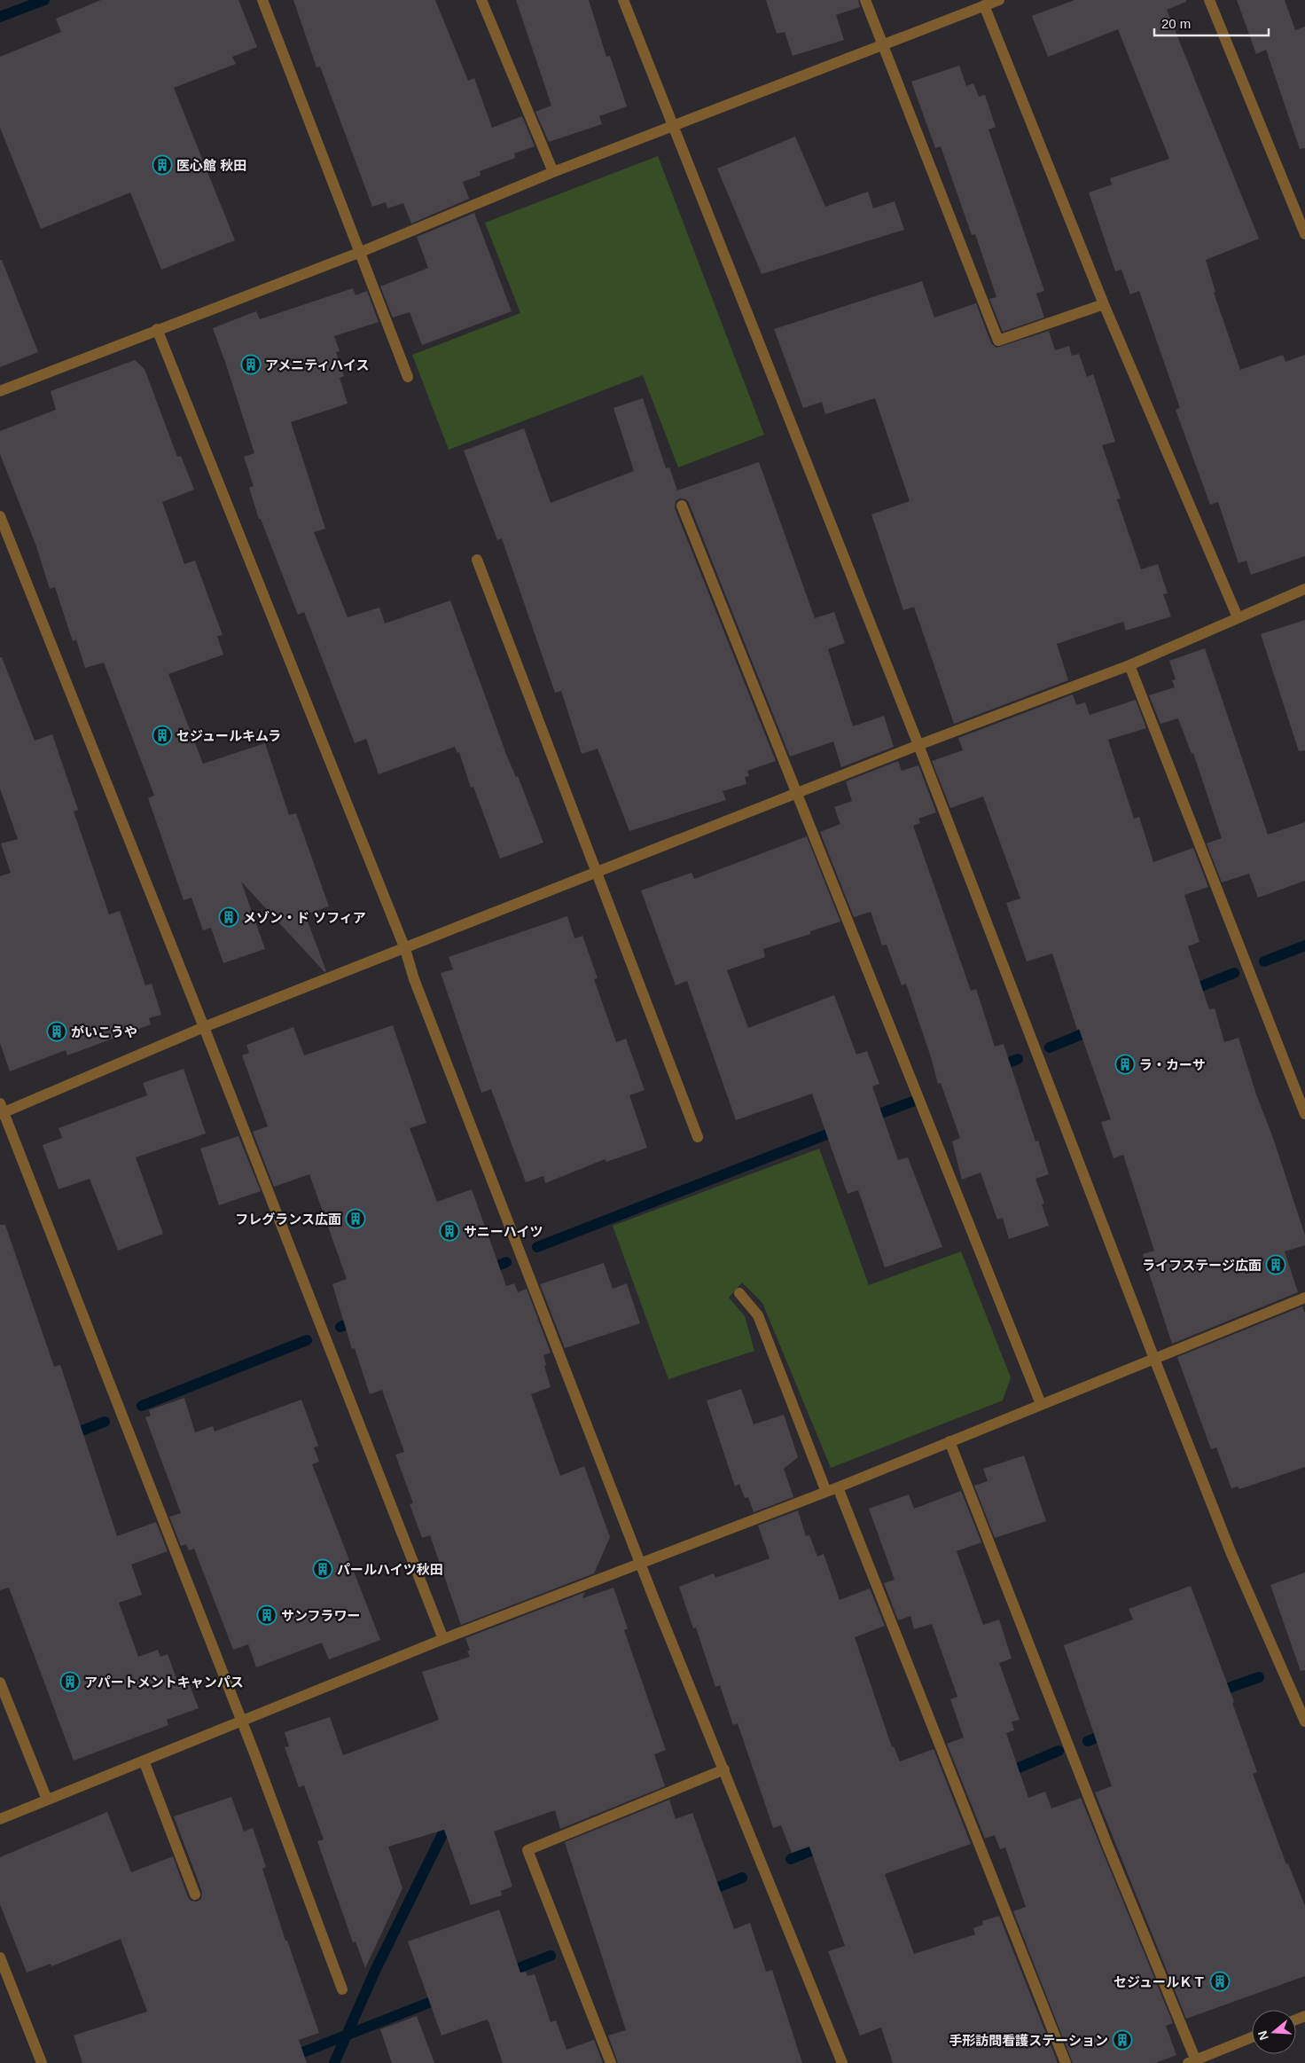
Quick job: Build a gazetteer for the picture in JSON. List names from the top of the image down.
{
  "places": {
    "building": [
      "医心館 秋田",
      "アメニティハイス",
      "セジュールキムラ",
      "メゾン・ド ソフィア",
      "がいこうや",
      "ラ・カーサ",
      "フレグランス広面",
      "サニーハイツ",
      "ライフステージ広面",
      "パールハイツ秋田",
      "サンフラワー",
      "アパートメントキャンパス",
      "セジュールＫＴ",
      "手形訪問看護ステーション"
    ]
  },
  "scale_bar": "20 m",
  "north": "left"
}
